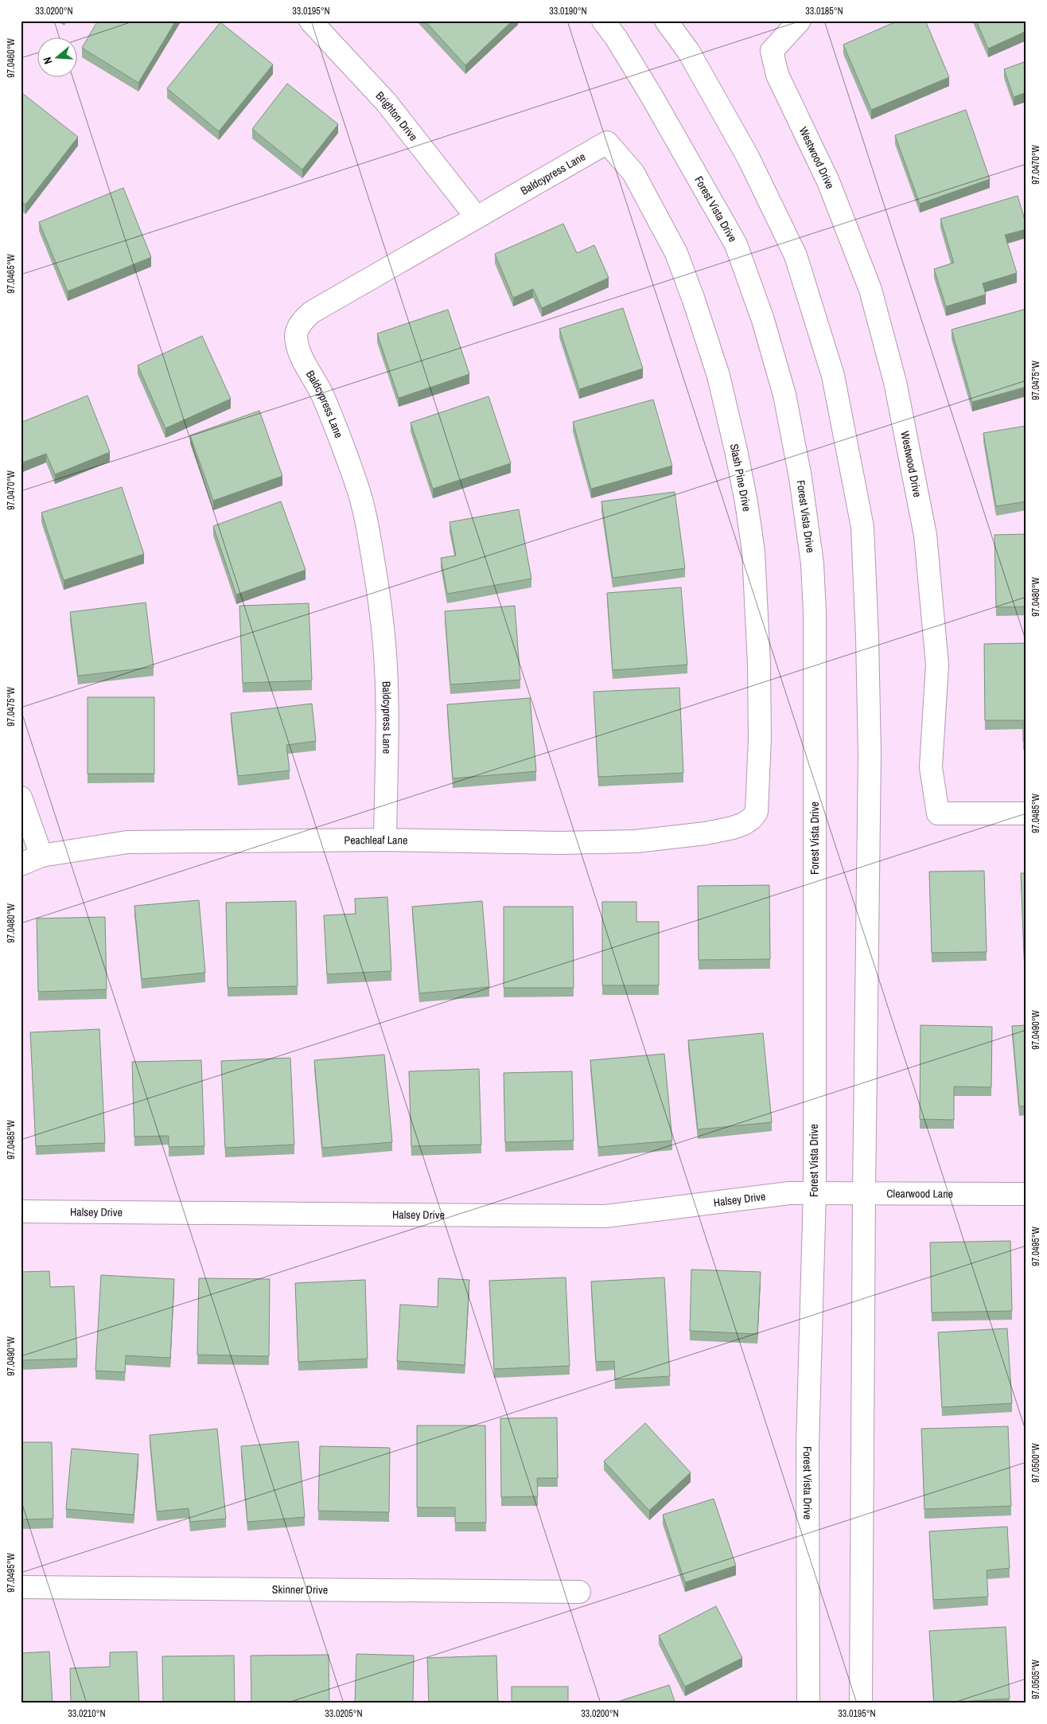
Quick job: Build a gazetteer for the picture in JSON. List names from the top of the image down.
{
  "streets": {
    "street": [
      "Brighton Drive",
      "Westwood Drive",
      "Baldcypress Lane",
      "Forest Vista Drive",
      "Slash Pine Drive",
      "Peachleaf Lane",
      "Clearwood Lane",
      "Halsey Drive",
      "Skinner Drive"
    ]
  },
  "crossings": [
    ["Brighton Drive", "Baldcypress Lane"],
    ["Baldcypress Lane", "Slash Pine Drive"],
    ["Baldcypress Lane", "Peachleaf Lane"],
    ["Forest Vista Drive", "Clearwood Lane"],
    ["Forest Vista Drive", "Halsey Drive"],
    ["Slash Pine Drive", "Peachleaf Lane"],
    ["Clearwood Lane", "Halsey Drive"]
  ],
  "north": "left",
  "coordinates": [
    "33.0200°N",
    "33.0195°N",
    "33.0190°N",
    "33.0185°N",
    "97.0460°W",
    "97.0470°W",
    "97.0465°W",
    "97.0475°W",
    "97.0480°W",
    "97.0485°W",
    "97.0490°W",
    "97.0495°W",
    "97.0500°W",
    "97.0505°W",
    "33.0210°N",
    "33.0205°N"
  ]
}
